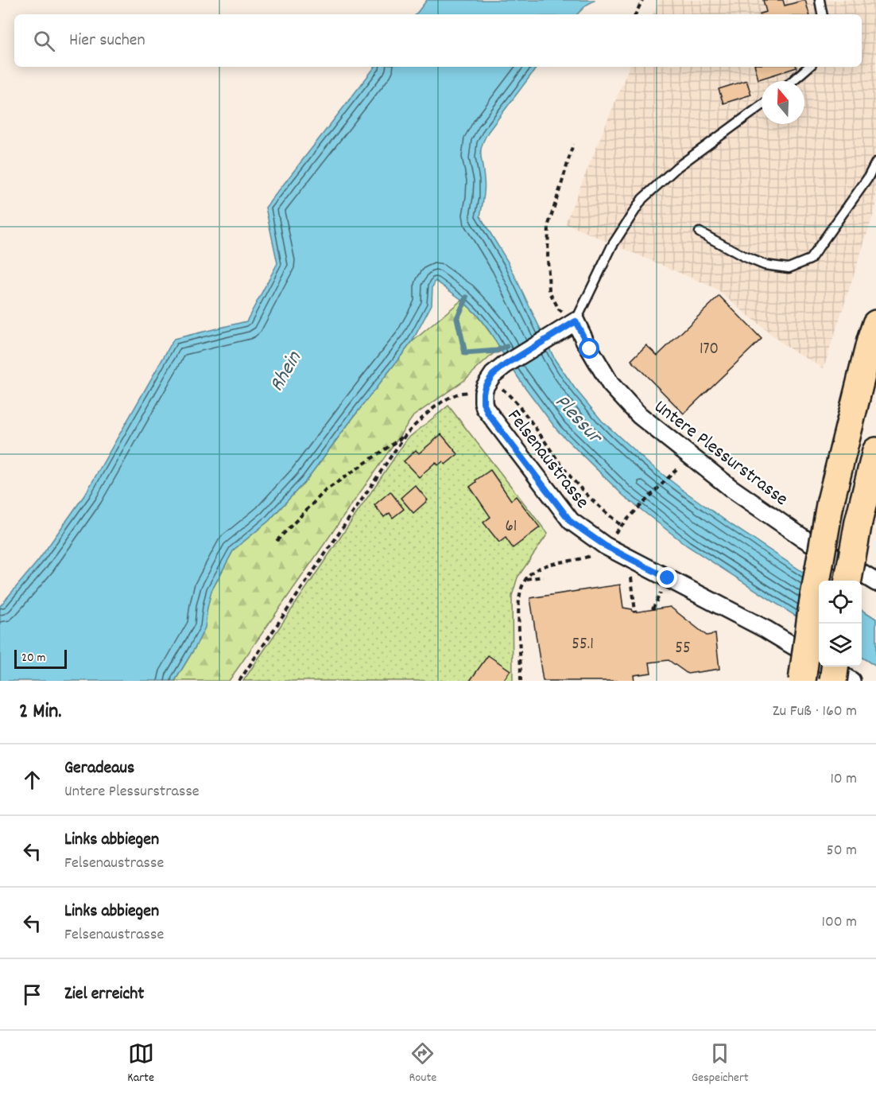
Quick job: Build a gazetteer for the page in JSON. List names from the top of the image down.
{
  "streets": {
    "street": ["Untere Plessurstrasse", "Felsenaustrasse"]
  },
  "water": ["Rhein", "Plessur"],
  "house_numbers": [
    "170",
    "61",
    "55.1",
    "55"
  ],
  "scale_bar": "20 m",
  "north": "top",
  "page": {
    "search": "Hier suchen",
    "scale": "20 m",
    "heading": ["2 Min.", "Zu Fuß · 160 m"],
    "list": [
      ["Geradeaus", "Untere Plessurstrasse", "10 m"],
      ["Links abbiegen", "Felsenaustrasse", "50 m"],
      ["Links abbiegen", "Felsenaustrasse", "100 m"],
      "Ziel erreicht"
    ],
    "nav": ["Karte", "Route", "Gespeichert"]
  }
}
